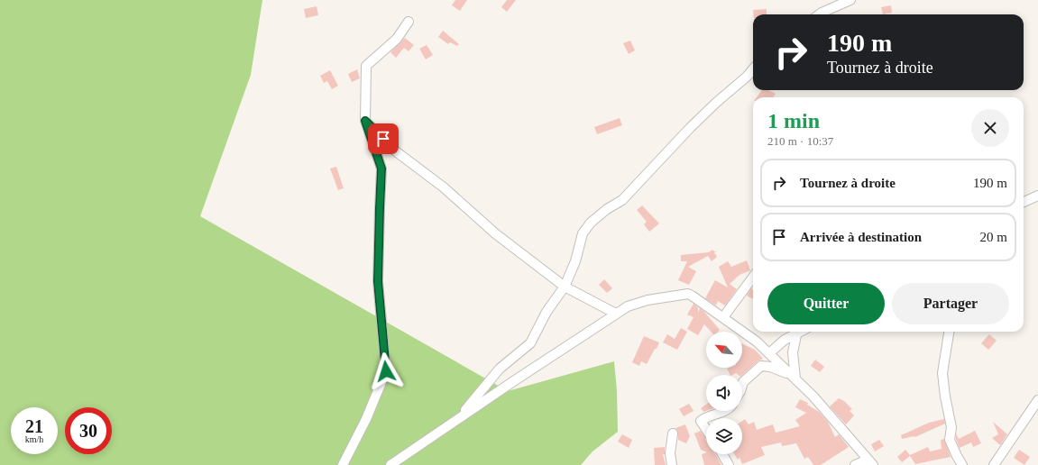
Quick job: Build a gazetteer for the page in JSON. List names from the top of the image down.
{
  "north": "top left",
  "page": {
    "turn": ["190 m", "Tournez à droite"],
    "heading": ["1 min", "210 m · 10:37"],
    "list": [
      {
        "name": "Tournez à droite",
        "value": "190 m"
      },
      {
        "name": "Arrivée à destination",
        "value": "20 m"
      }
    ],
    "buttons": ["Quitter", "Partager"],
    "speed": "21 km/h",
    "limit": "30"
  }
}
